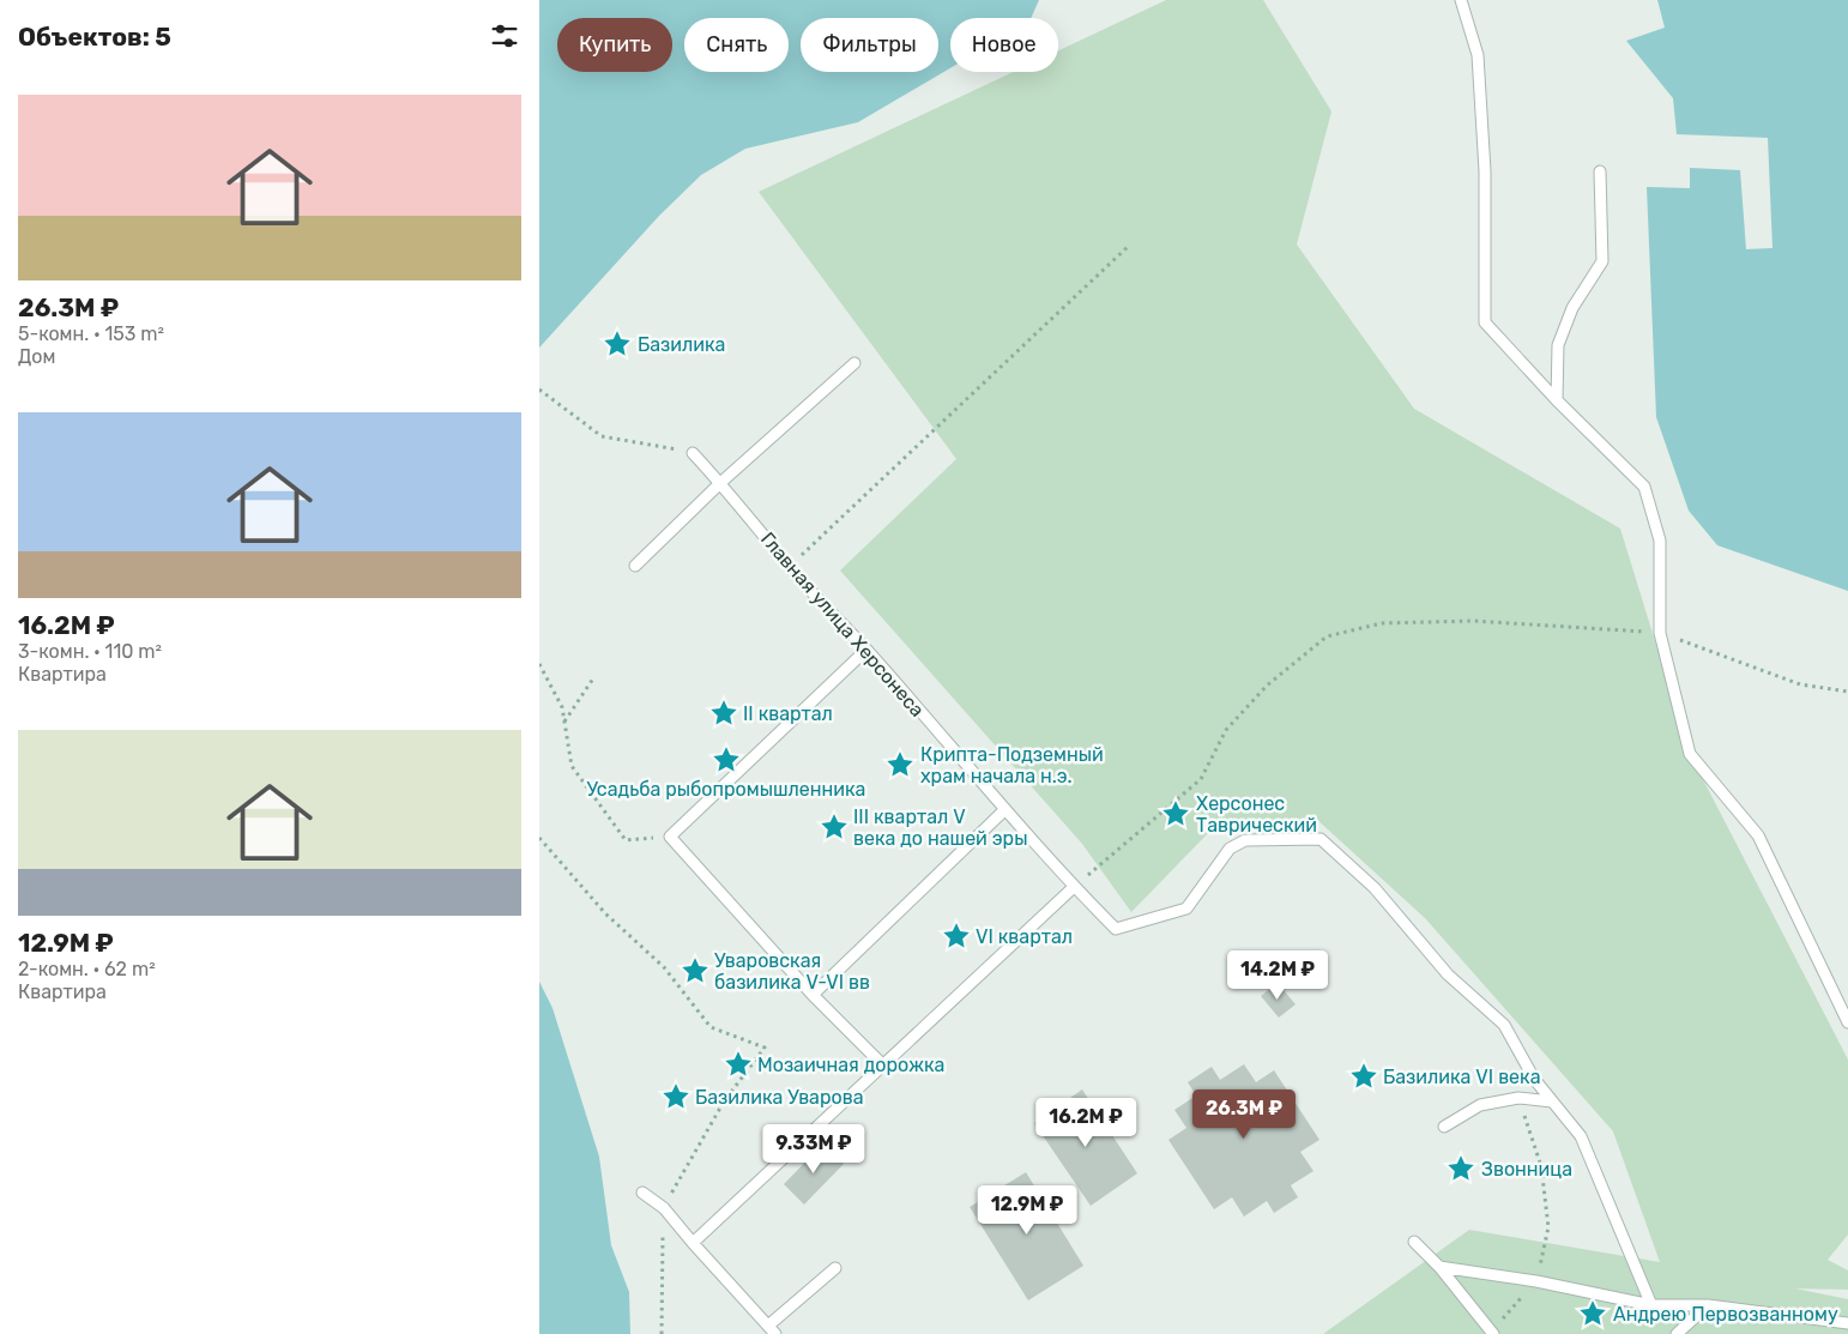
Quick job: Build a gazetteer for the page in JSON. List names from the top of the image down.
{
  "streets": {
    "lane": ["Главная улица Херсонеса"]
  },
  "places": {
    "place": [
      "Базилика",
      "II квартал",
      "Усадьба рыбопромышленника",
      "Крипта-Подземный храм начала н.э.",
      "Херсонес Таврический",
      "III квартал V века до нашей эры",
      "VI квартал",
      "Уваровская базилика V-VI вв",
      "Мозаичная дорожка",
      "Базилика VI века",
      "Базилика Уварова",
      "Звонница",
      "Андрею Первозванному"
    ]
  },
  "page": {
    "heading": "Объектов: 5",
    "chip": [
      "Купить",
      "Снять",
      "Фильтры",
      "Новое"
    ],
    "list": [
      {
        "name": "26.3M ₽",
        "note": "5-комн. · 153 m² · Дом"
      },
      {
        "name": "16.2M ₽",
        "note": "3-комн. · 110 m² · Квартира"
      },
      {
        "name": "12.9M ₽",
        "note": "2-комн. · 62 m² · Квартира"
      }
    ],
    "price": [
      "14.2M ₽",
      "26.3M ₽",
      "16.2M ₽",
      "9.33M ₽",
      "12.9M ₽"
    ]
  }
}
